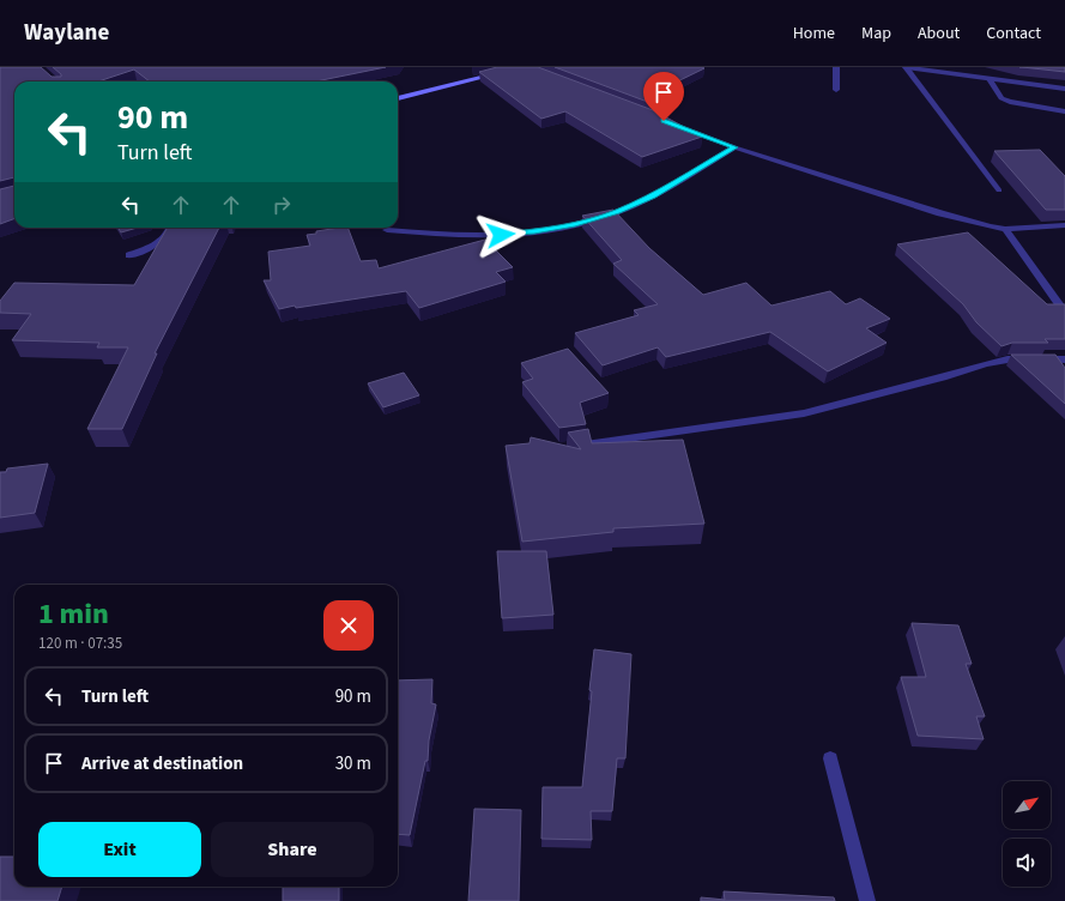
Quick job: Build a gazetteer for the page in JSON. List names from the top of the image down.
{
  "north": "top right",
  "page": {
    "header": "Waylane",
    "nav": [
      "Home",
      "Map",
      "About",
      "Contact"
    ],
    "turn": ["90 m", "Turn left"],
    "heading": ["1 min", "120 m · 07:35"],
    "list": [
      {
        "name": "Turn left",
        "value": "90 m"
      },
      {
        "name": "Arrive at destination",
        "value": "30 m"
      }
    ],
    "buttons": ["Exit", "Share"]
  }
}
